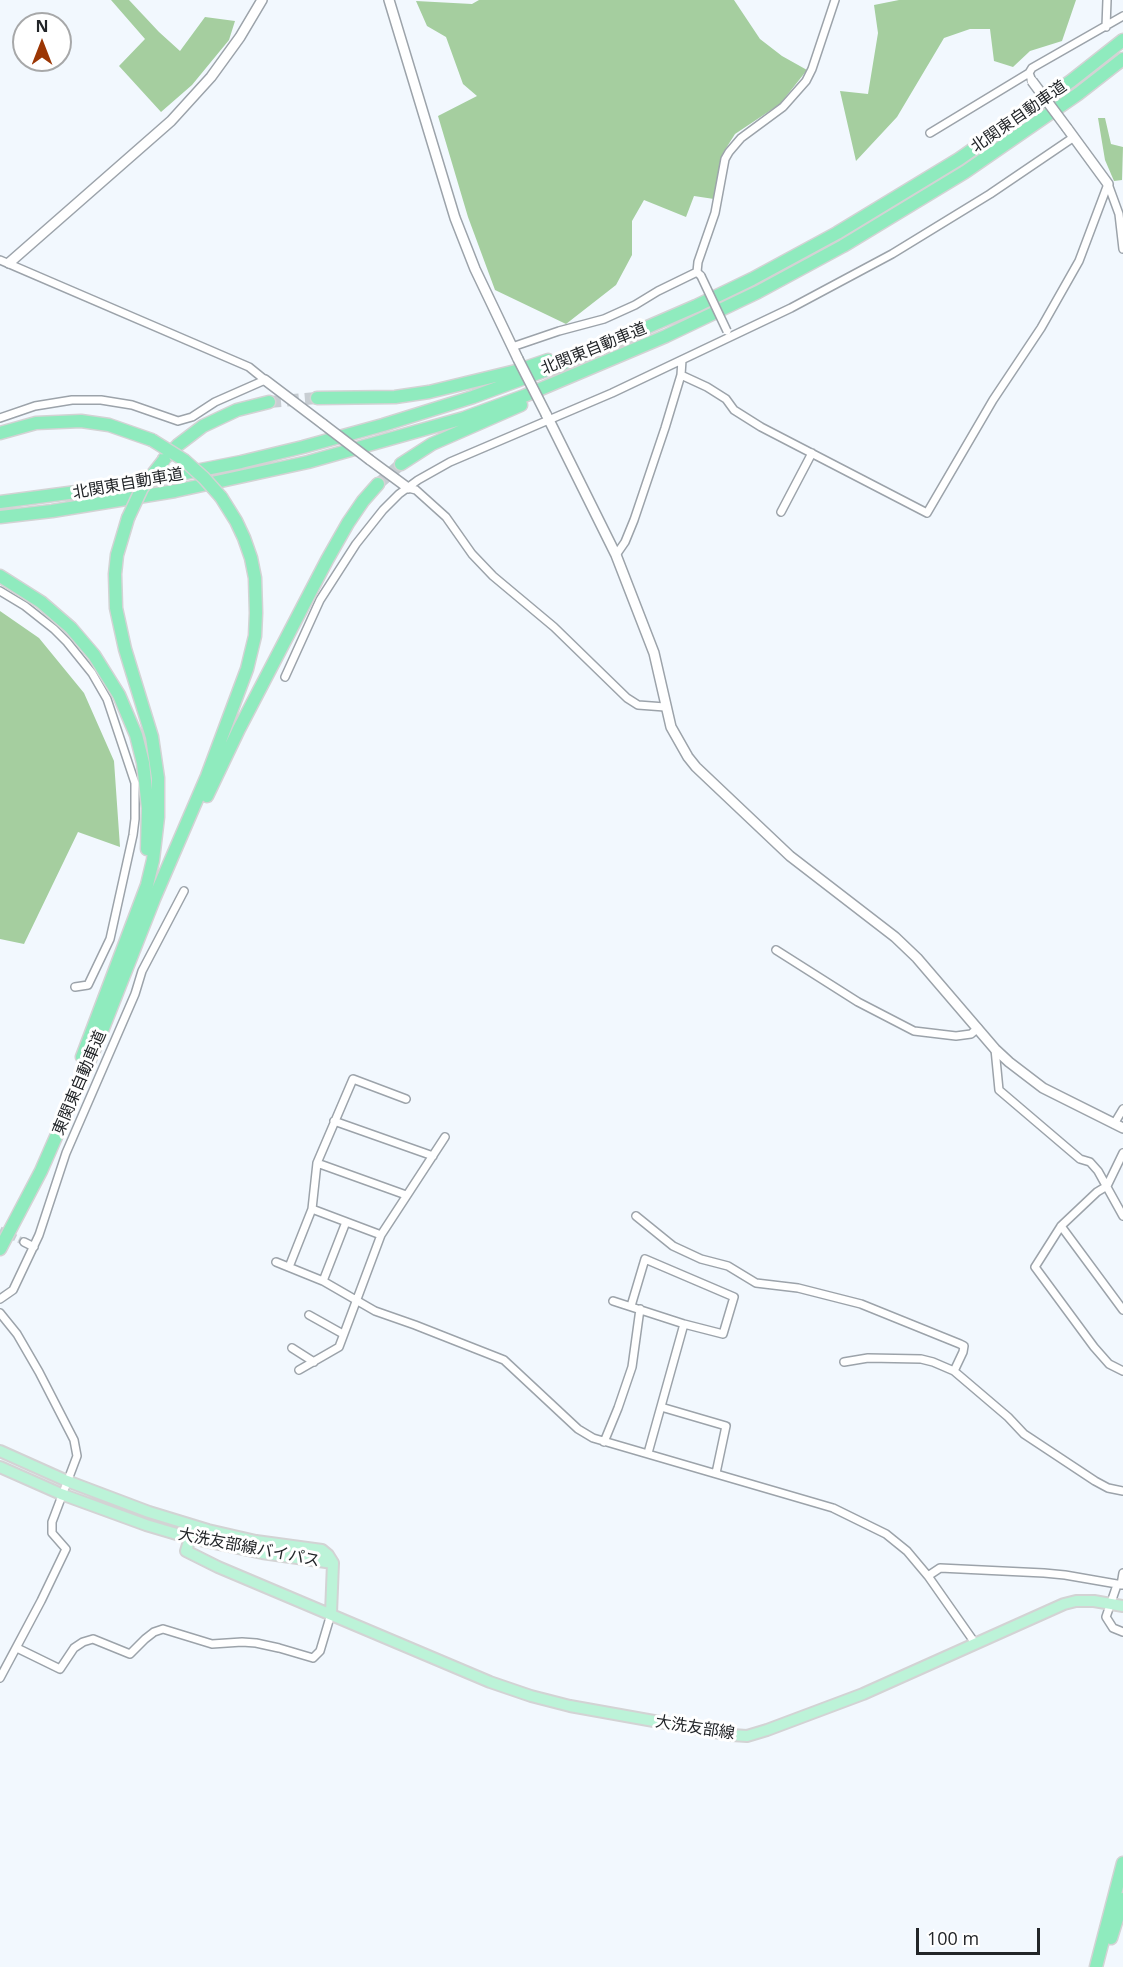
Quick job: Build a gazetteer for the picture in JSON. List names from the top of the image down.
{
  "streets": {
    "highway": ["北関東自動車道", "東関東自動車道"],
    "main road": ["大洗友部線バイパス", "大洗友部線"]
  },
  "crossings": [
    ["大洗友部線バイパス", "大洗友部線"]
  ],
  "scale_bar": "100 m",
  "north": "top"
}
